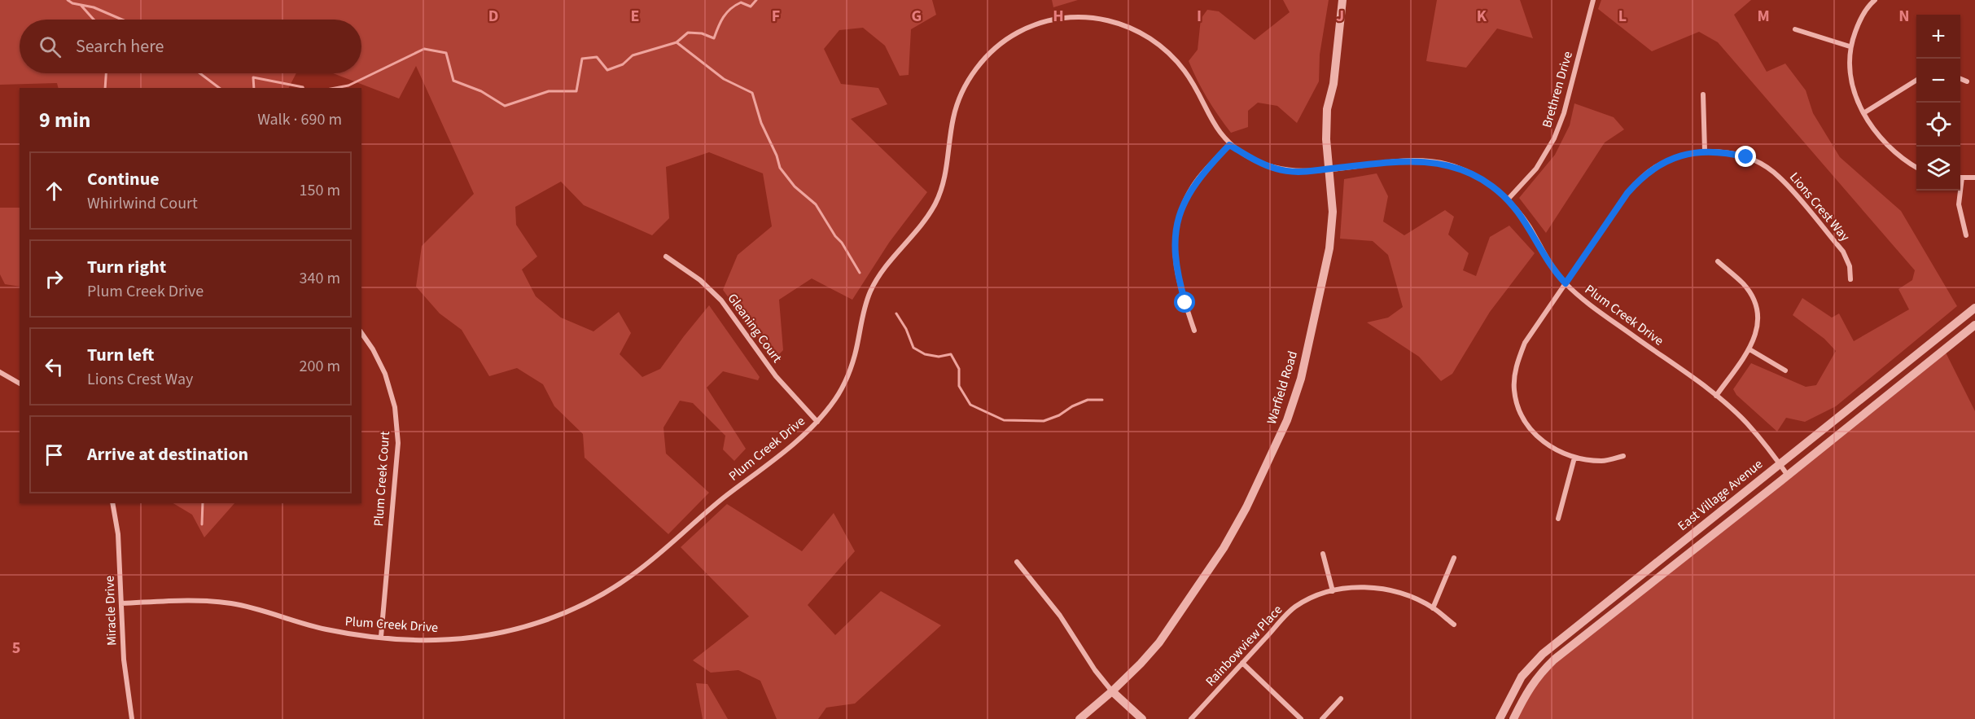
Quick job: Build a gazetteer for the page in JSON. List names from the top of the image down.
{
  "streets": {
    "street": [
      "Brethren Drive",
      "Lions Crest Way",
      "Plum Creek Drive",
      "Gleaning Court",
      "Warfield Road",
      "Plum Creek Court",
      "East Village Avenue",
      "Miracle Drive",
      "Rainbowview Place"
    ]
  },
  "crossings": [
    ["Brethren Drive", "Plum Creek Drive"],
    ["Lions Crest Way", "Plum Creek Drive"],
    ["Plum Creek Drive", "Gleaning Court"],
    ["Plum Creek Drive", "Warfield Road"],
    ["Plum Creek Drive", "Plum Creek Court"],
    ["Plum Creek Drive", "East Village Avenue"],
    ["Plum Creek Drive", "Miracle Drive"]
  ],
  "page": {
    "map_buttons": ["+", "−"],
    "search": "Search here",
    "heading": ["9 min", "Walk · 690 m"],
    "list": [
      ["Continue", "Whirlwind Court", "150 m"],
      ["Turn right", "Plum Creek Drive", "340 m"],
      ["Turn left", "Lions Crest Way", "200 m"],
      "Arrive at destination"
    ]
  },
  "grid": {
    "columns": [
      "D",
      "E",
      "F",
      "G",
      "H",
      "I",
      "J",
      "K",
      "L",
      "M",
      "N"
    ],
    "rows": ["5"]
  }
}
